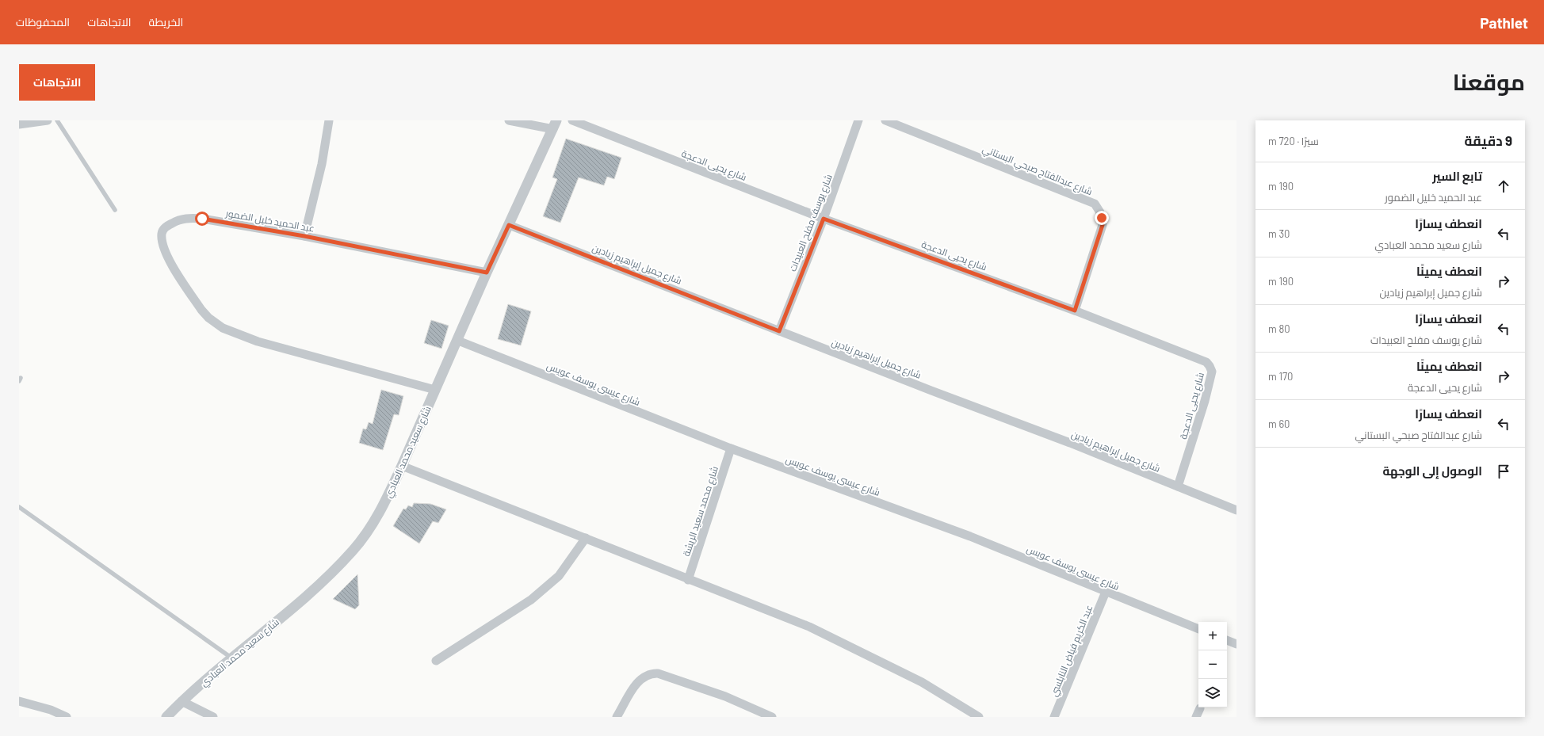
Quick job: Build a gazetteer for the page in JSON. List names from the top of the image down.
{
  "streets": {
    "street": [
      "شارع يحيى الدعجة",
      "شارع عبدالفتاح صبحي البستاني",
      "عبد الحميد خليل الضمور",
      "شارع يوسف مفلح العبيدات",
      "شارع جميل إبراهيم زيادين",
      "شارع عيسى يوسف عويس",
      "شارع سعيد محمد العبادي",
      "شارع محمد سعيد الريشة",
      "عبد الكريم فياض النابلسي"
    ]
  },
  "crossings": [
    ["شارع يحيى الدعجة", "شارع عبدالفتاح صبحي البستاني"],
    ["شارع يحيى الدعجة", "شارع يوسف مفلح العبيدات"],
    ["شارع يحيى الدعجة", "شارع جميل إبراهيم زيادين"],
    ["عبد الحميد خليل الضمور", "شارع سعيد محمد العبادي"],
    ["شارع يوسف مفلح العبيدات", "شارع جميل إبراهيم زيادين"],
    ["شارع جميل إبراهيم زيادين", "شارع سعيد محمد العبادي"],
    ["شارع عيسى يوسف عويس", "شارع سعيد محمد العبادي"],
    ["شارع عيسى يوسف عويس", "شارع محمد سعيد الريشة"],
    ["شارع عيسى يوسف عويس", "عبد الكريم فياض النابلسي"]
  ],
  "page": {
    "header": "Pathlet",
    "nav": ["الخريطة", "الاتجاهات", "المحفوظات"],
    "title": "موقعنا",
    "buttons": "الاتجاهات",
    "heading": ["9 دقيقة", "سيرًا · 720 m"],
    "list": [
      ["تابع السير", "عبد الحميد خليل الضمور", "190 m"],
      ["انعطف يسارًا", "شارع سعيد محمد العبادي", "30 m"],
      ["انعطف يمينًا", "شارع جميل إبراهيم زيادين", "190 m"],
      ["انعطف يسارًا", "شارع يوسف مفلح العبيدات", "80 m"],
      ["انعطف يمينًا", "شارع يحيى الدعجة", "170 m"],
      ["انعطف يسارًا", "شارع عبدالفتاح صبحي البستاني", "60 m"],
      "الوصول إلى الوجهة"
    ],
    "map_buttons": ["+", "−"]
  }
}
